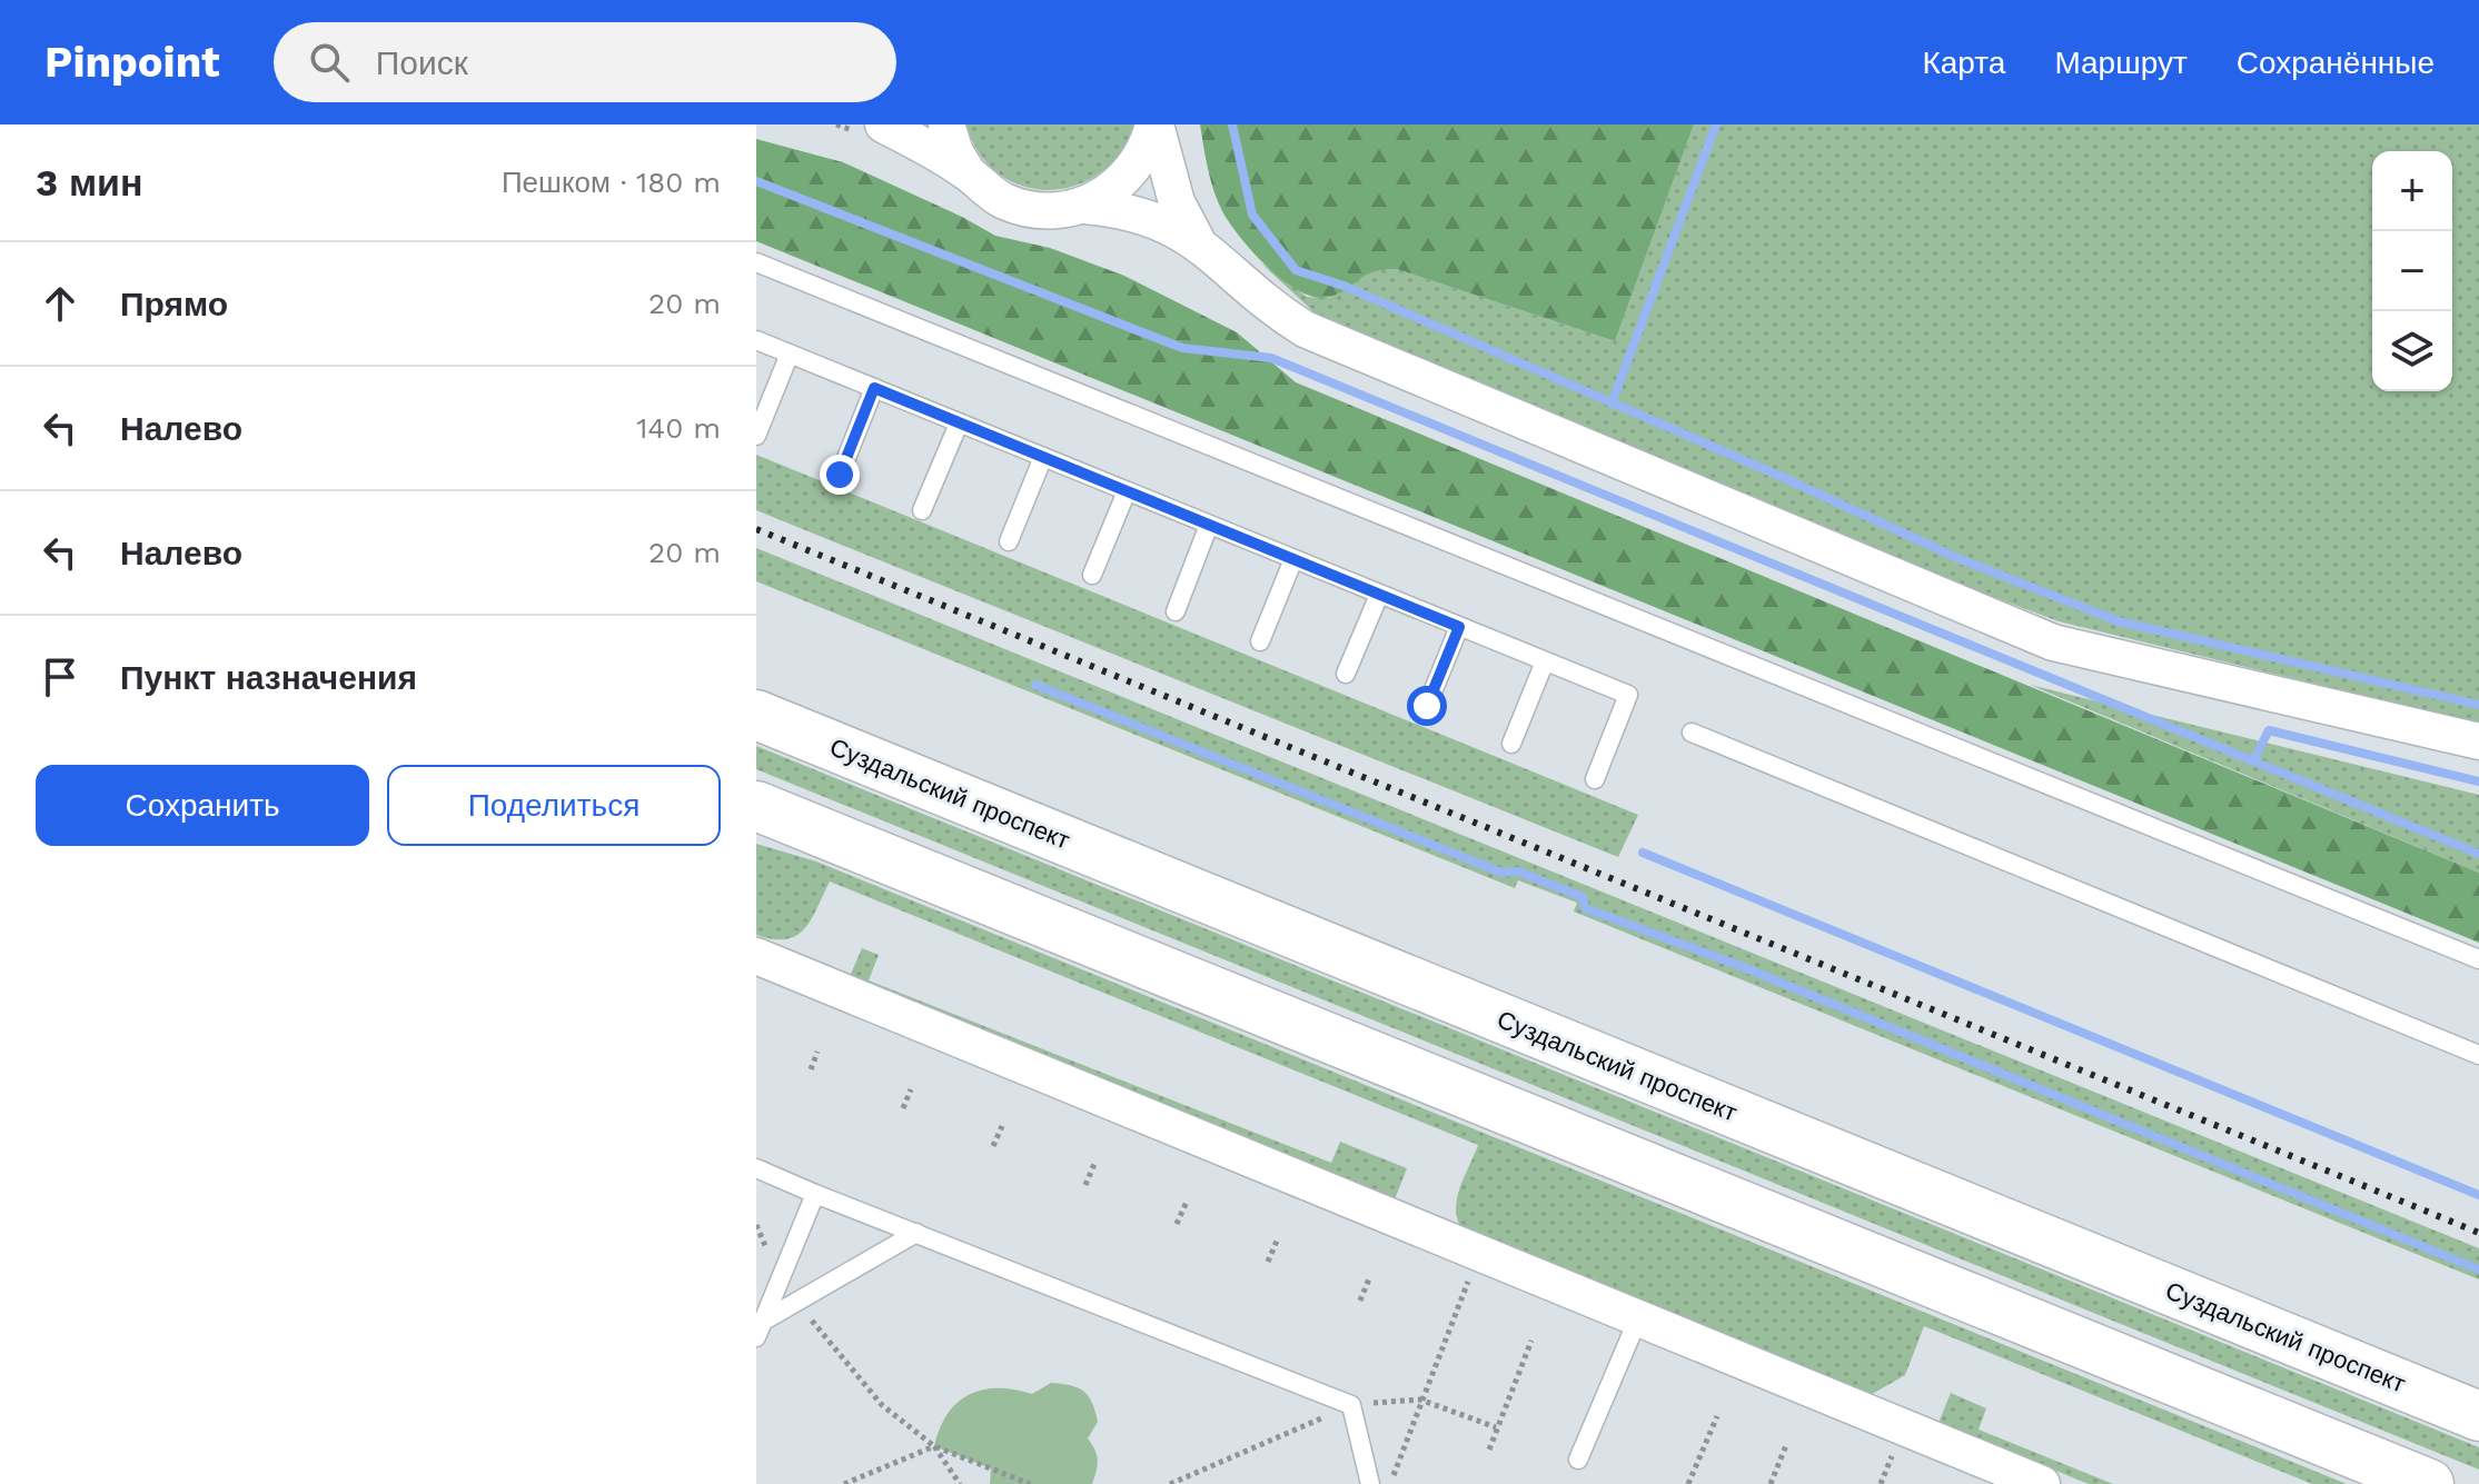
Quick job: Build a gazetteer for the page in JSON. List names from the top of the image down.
{
  "streets": {
    "main road": ["Суздальский проспект"]
  },
  "page": {
    "header": "Pinpoint",
    "search": "Поиск",
    "nav": ["Карта", "Маршрут", "Сохранённые"],
    "heading": ["3 мин", "Пешком · 180 m"],
    "map_buttons": ["+", "−"],
    "list": [
      ["Прямо", "20 m"],
      ["Налево", "140 m"],
      ["Налево", "20 m"],
      "Пункт назначения"
    ],
    "buttons": ["Сохранить", "Поделиться"]
  }
}
